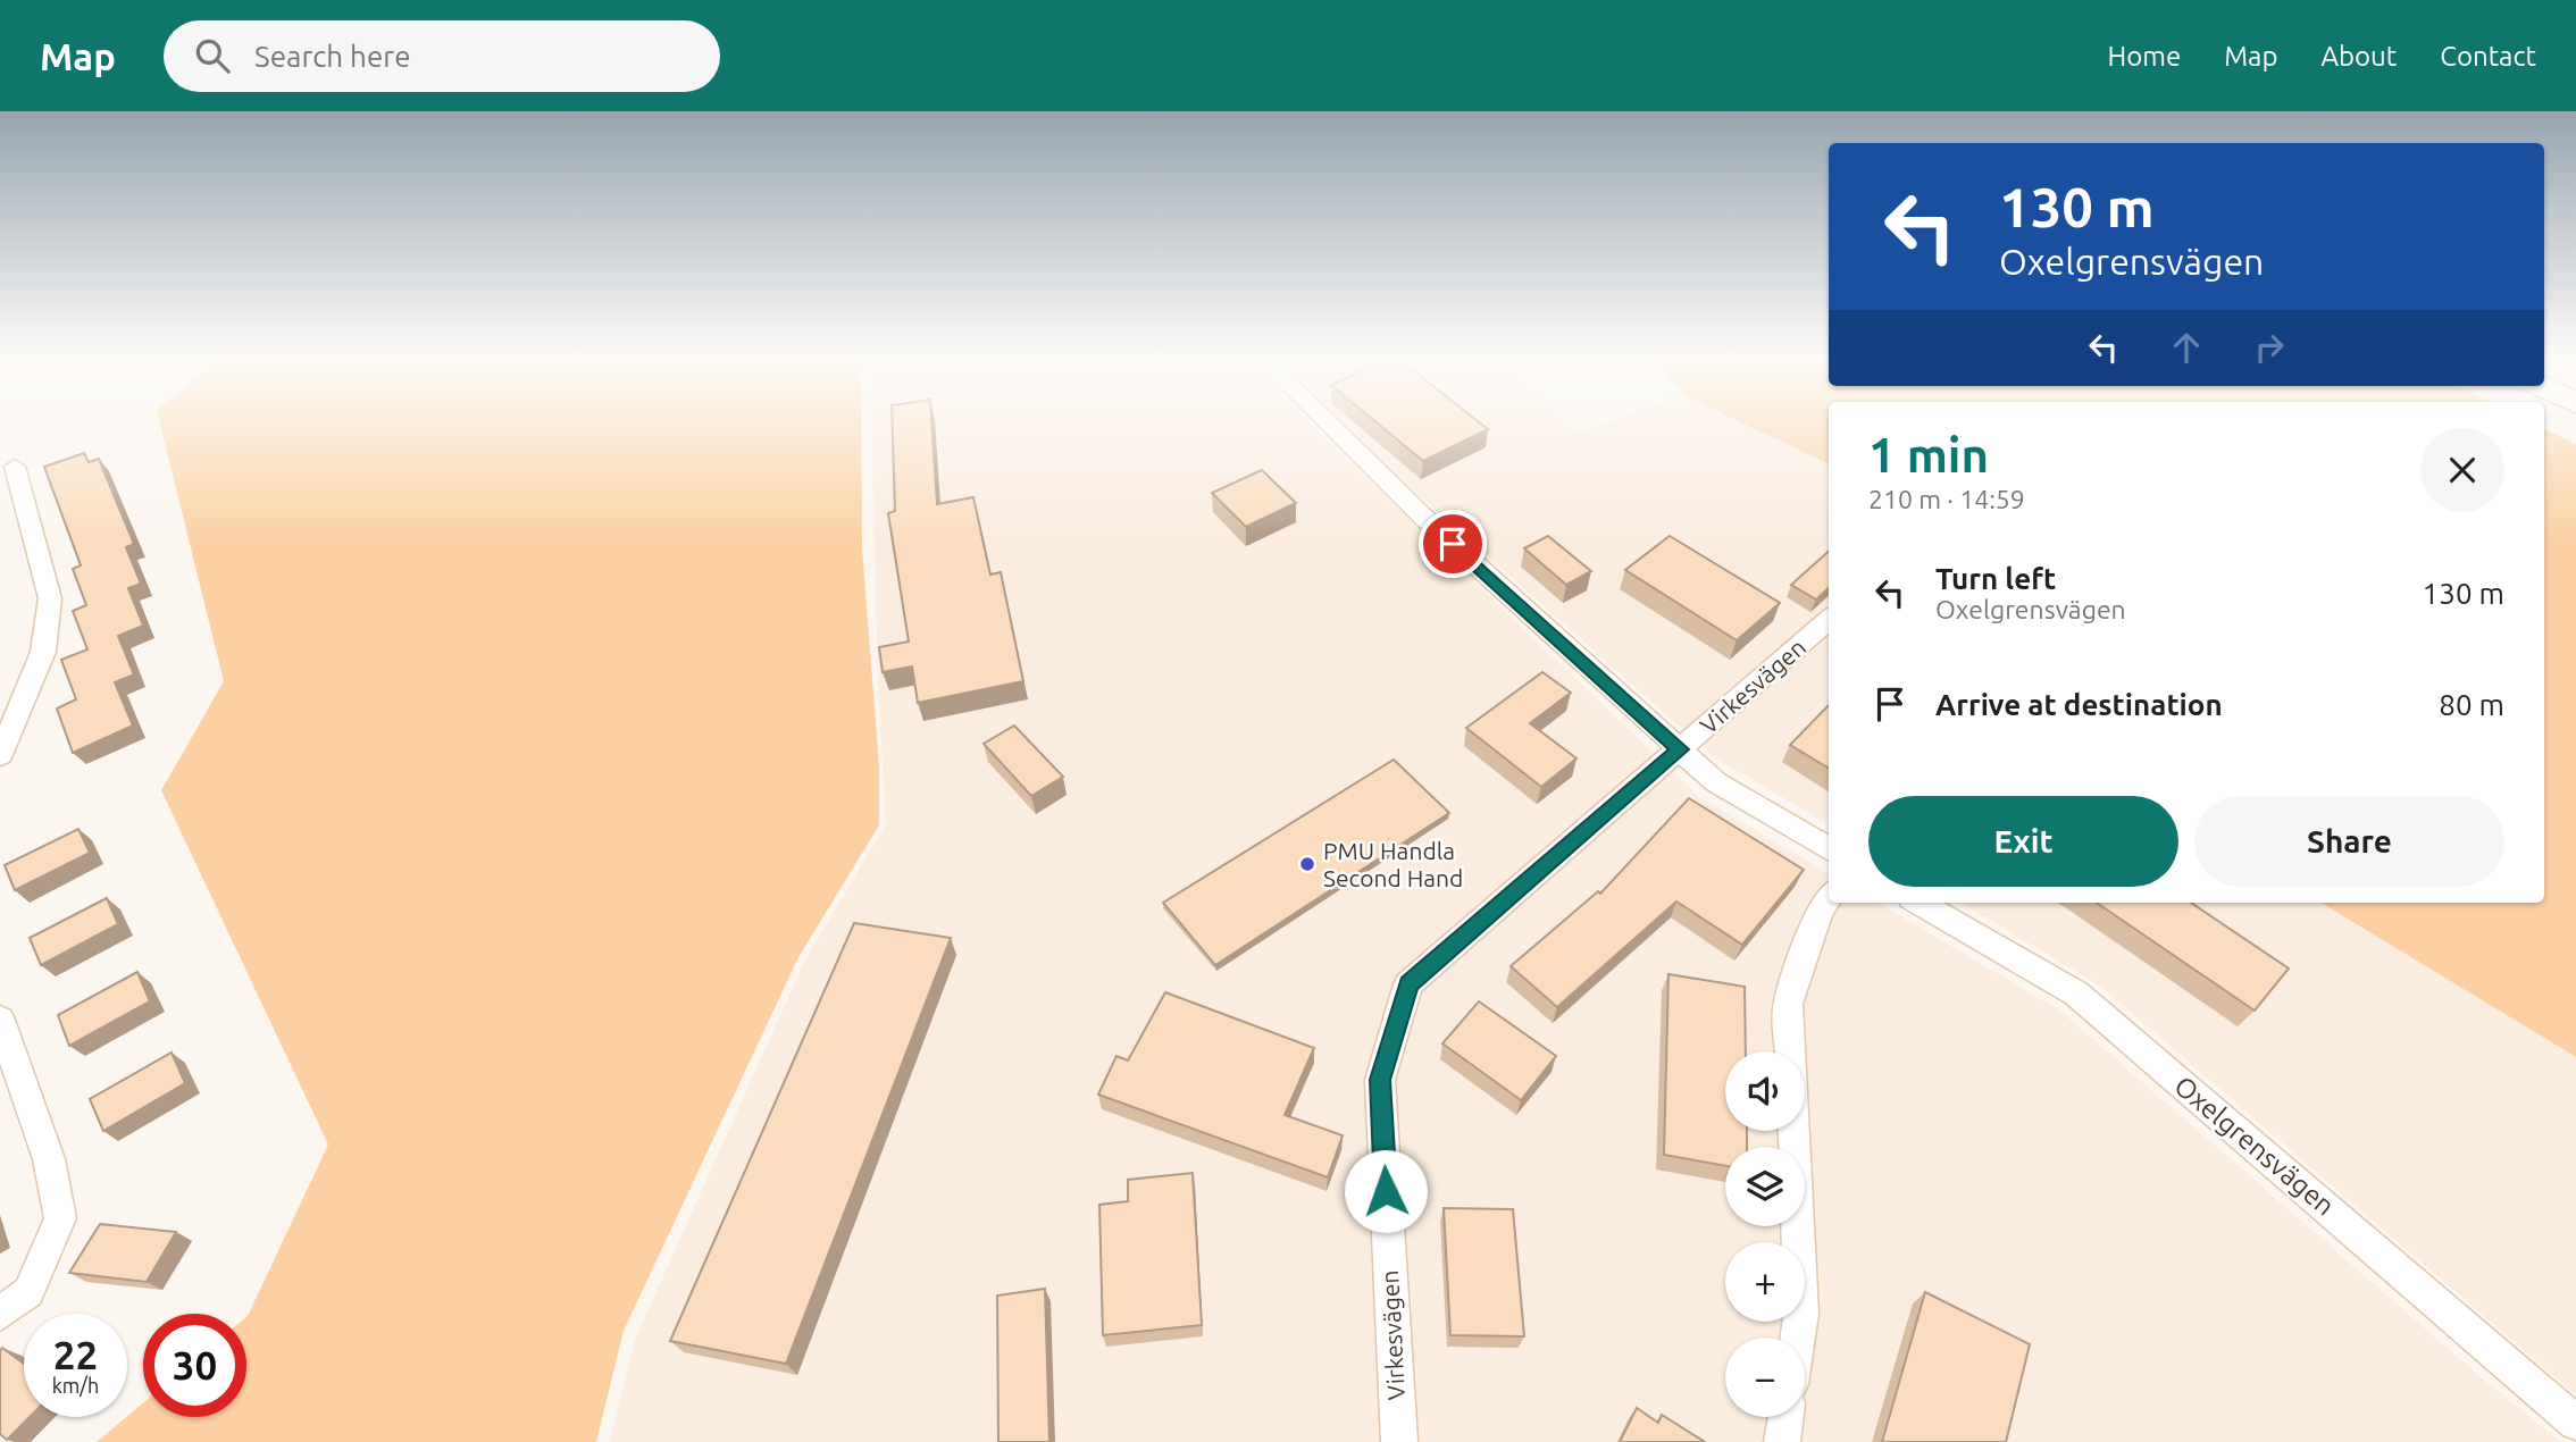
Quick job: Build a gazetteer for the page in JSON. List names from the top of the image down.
{
  "streets": {
    "street": ["Virkesvägen", "Oxelgrensvägen"]
  },
  "places": ["PMU Handla Second Hand"],
  "page": {
    "header": "Map",
    "search": "Search here",
    "nav": [
      "Home",
      "Map",
      "About",
      "Contact"
    ],
    "turn": ["130 m", "Oxelgrensvägen"],
    "heading": ["1 min", "210 m · 14:59"],
    "list": [
      {
        "name": "Turn left",
        "note": "Oxelgrensvägen",
        "value": "130 m"
      },
      {
        "name": "Arrive at destination",
        "value": "80 m"
      }
    ],
    "buttons": ["Exit", "Share"],
    "map_buttons": ["+", "−"],
    "speed": "22 km/h",
    "limit": "30"
  }
}
